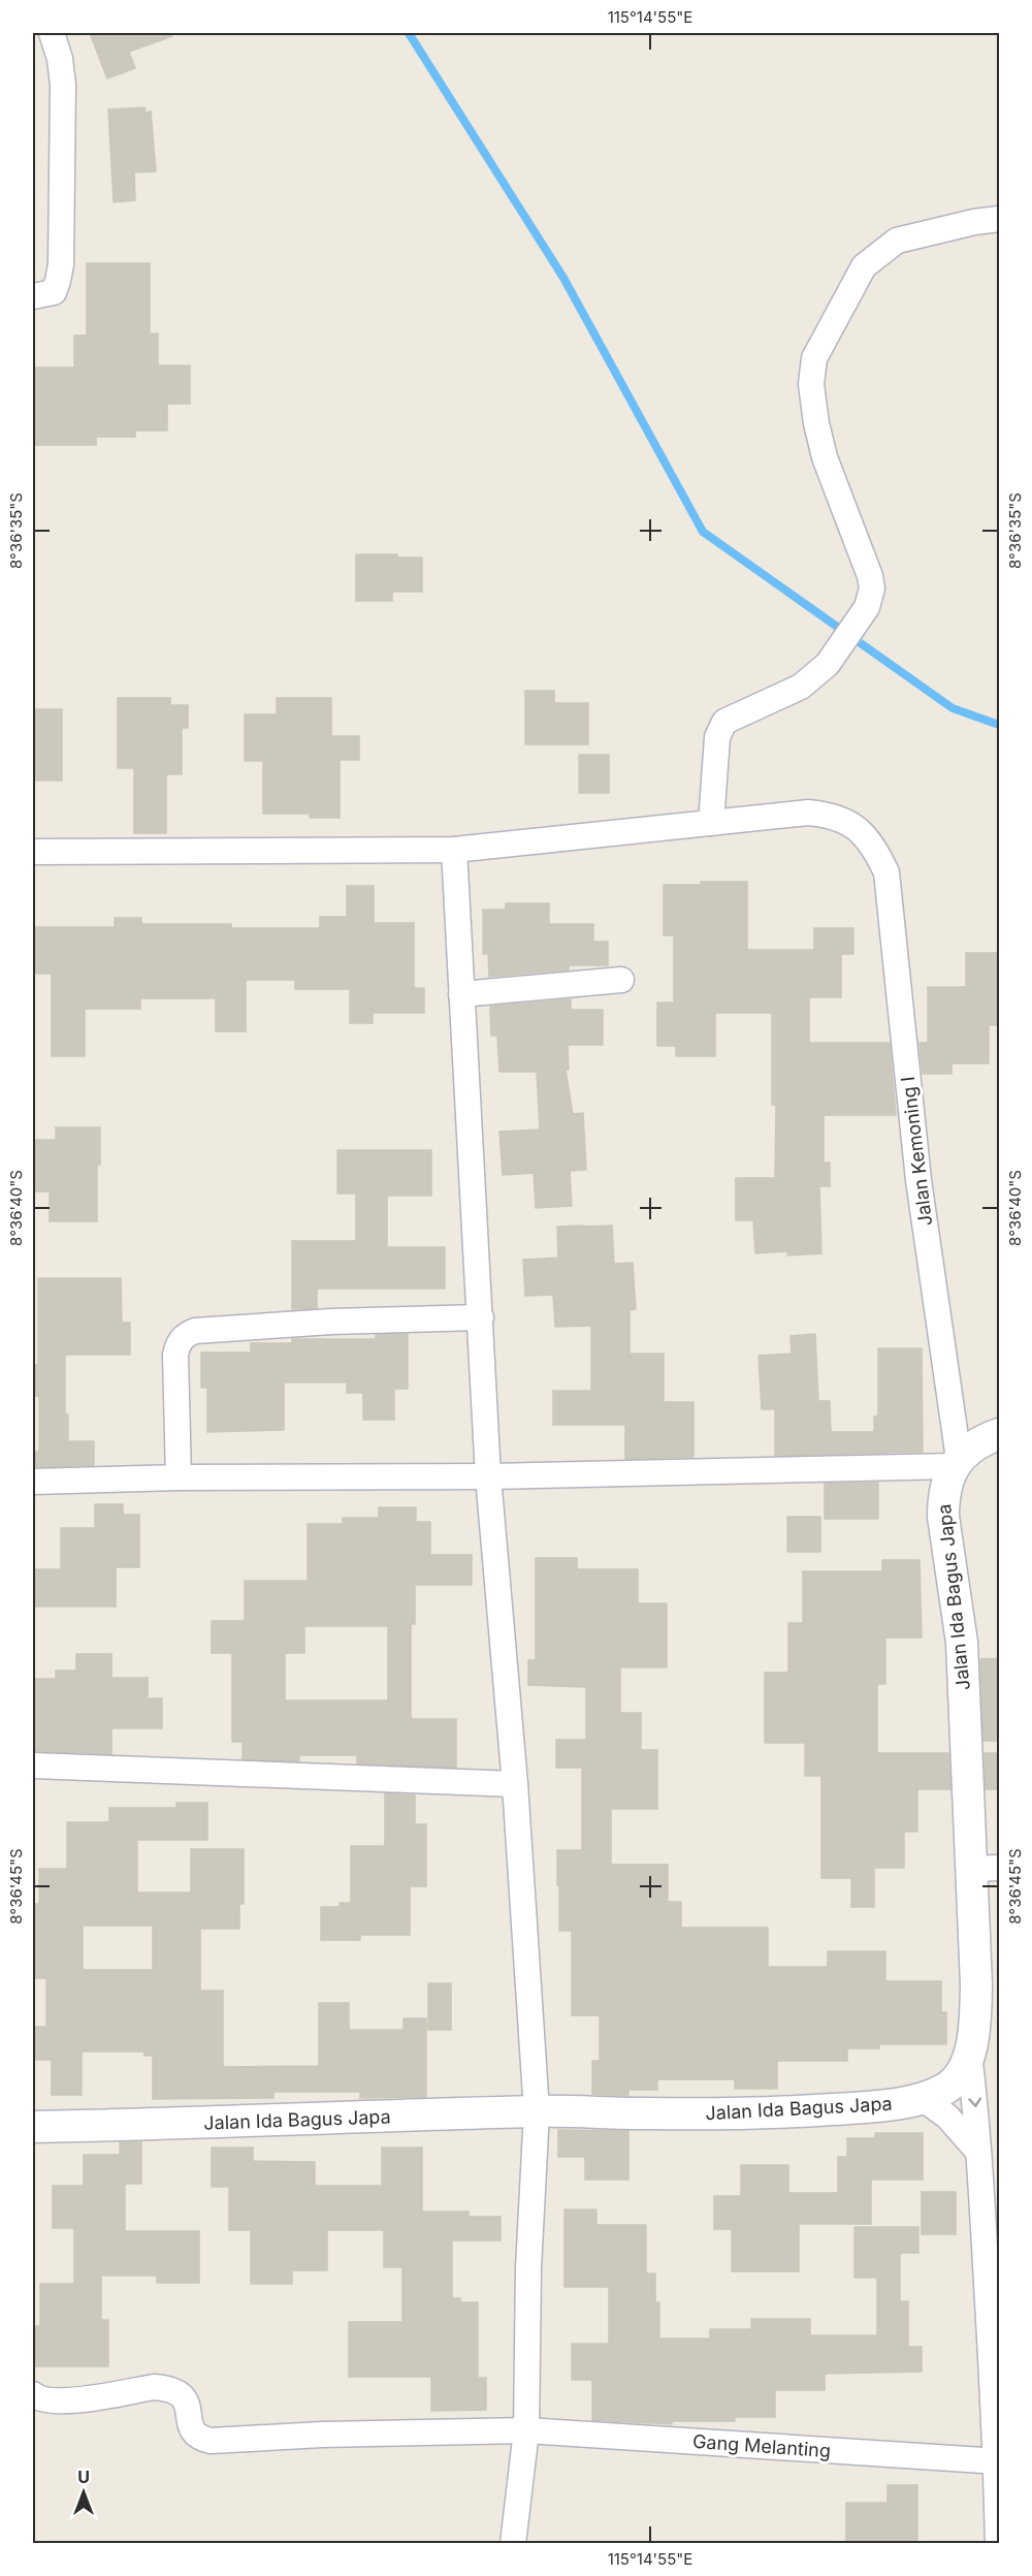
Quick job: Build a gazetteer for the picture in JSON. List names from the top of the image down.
{
  "streets": {
    "street": ["Jalan Kemoning I", "Jalan Ida Bagus Japa", "Gang Melanting"]
  },
  "crossings": [
    ["Jalan Kemoning I", "Jalan Ida Bagus Japa"]
  ],
  "north": "top",
  "coordinates": [
    "115°14'55\"E",
    "8°36'35\"S",
    "8°36'40\"S",
    "8°36'45\"S"
  ]
}
